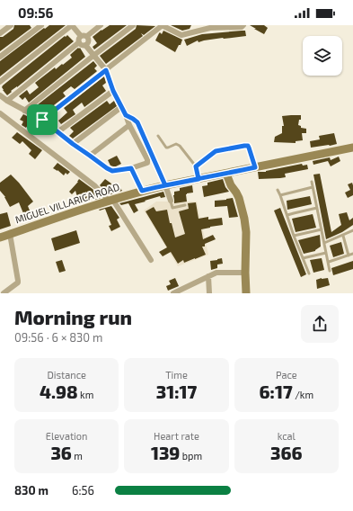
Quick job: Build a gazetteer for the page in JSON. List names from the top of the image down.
{
  "streets": {
    "main road": ["MIGUEL VILLARICA ROAD"]
  },
  "page": {
    "status": "09:56",
    "heading": ["Morning run", "09:56 · 6 × 830 m"],
    "stats": [
      ["Distance", "4.98 km"],
      ["Time", "31:17"],
      ["Pace", "6:17 /km"],
      ["Elevation", "36 m"],
      ["Heart rate", "139 bpm"],
      ["kcal", "366"]
    ],
    "list": [
      {
        "name": "830 m",
        "note": "6:56"
      }
    ]
  }
}
